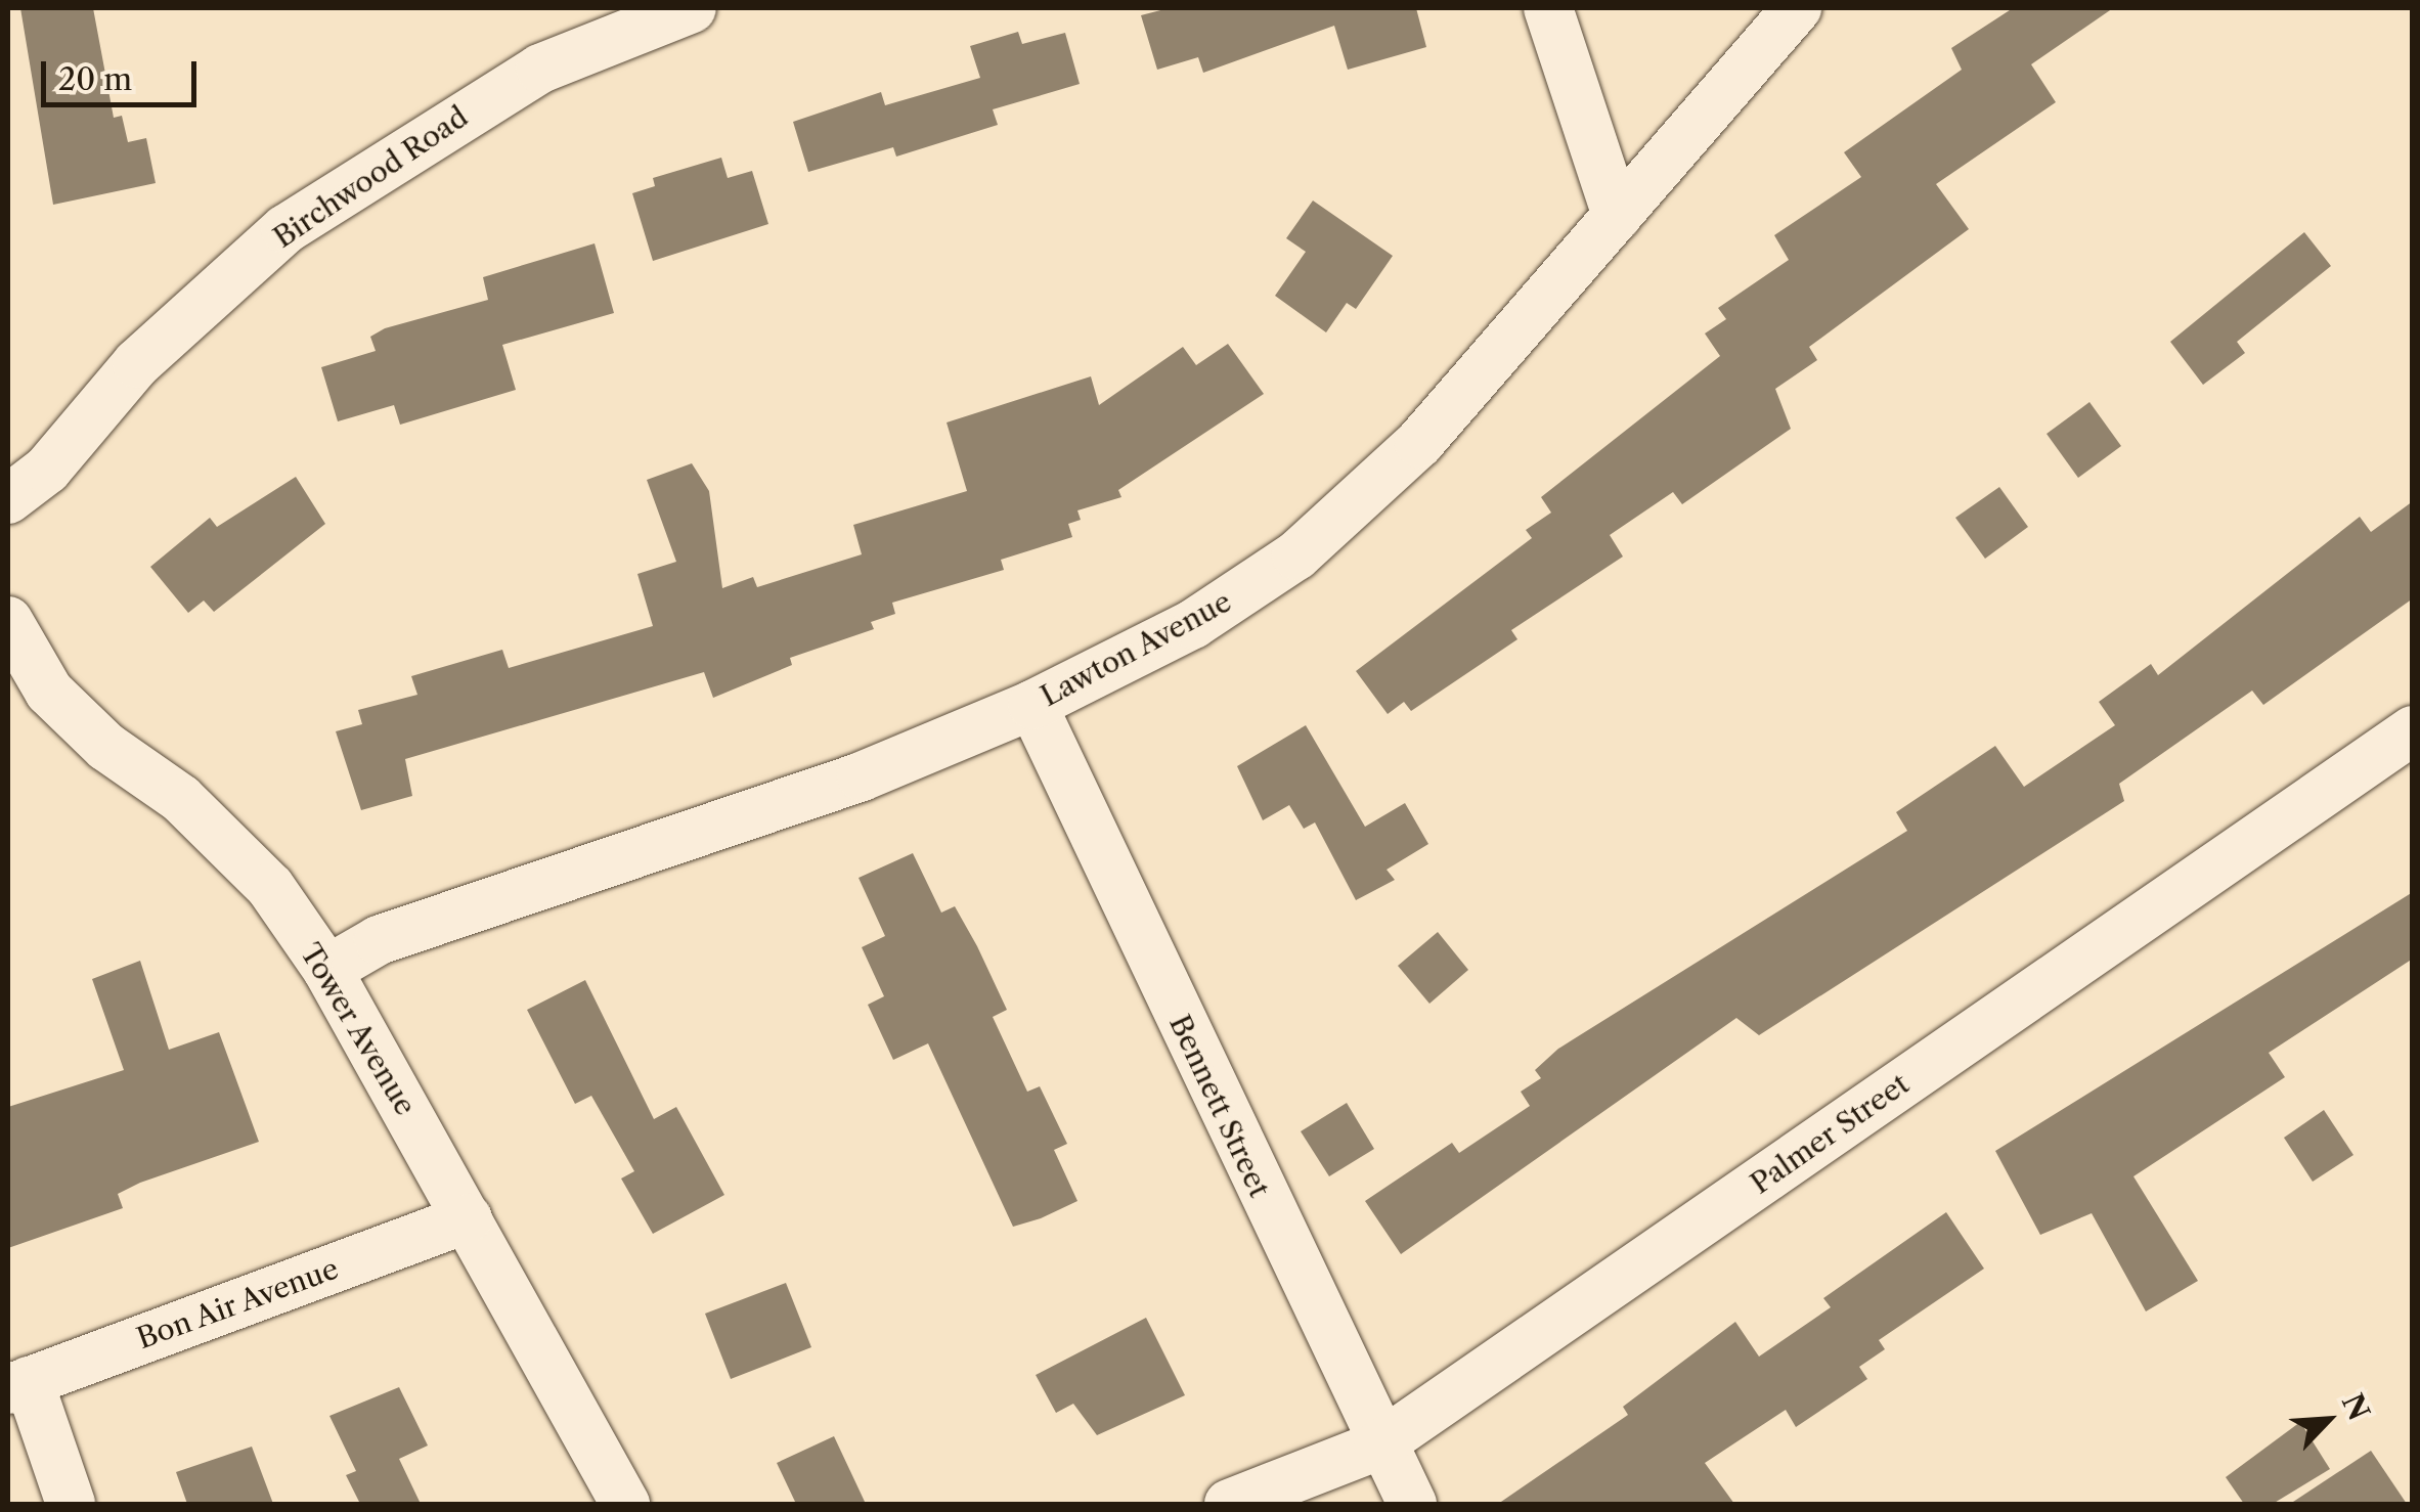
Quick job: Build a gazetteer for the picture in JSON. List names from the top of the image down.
{
  "streets": {
    "street": [
      "Birchwood Road",
      "Lawton Avenue",
      "Tower Avenue",
      "Bennett Street",
      "Palmer Street",
      "Bon Air Avenue"
    ]
  },
  "crossings": [
    ["Lawton Avenue", "Tower Avenue"],
    ["Lawton Avenue", "Bennett Street"],
    ["Tower Avenue", "Bon Air Avenue"],
    ["Bennett Street", "Palmer Street"]
  ],
  "scale_bar": "20 m",
  "north": "top right"
}
